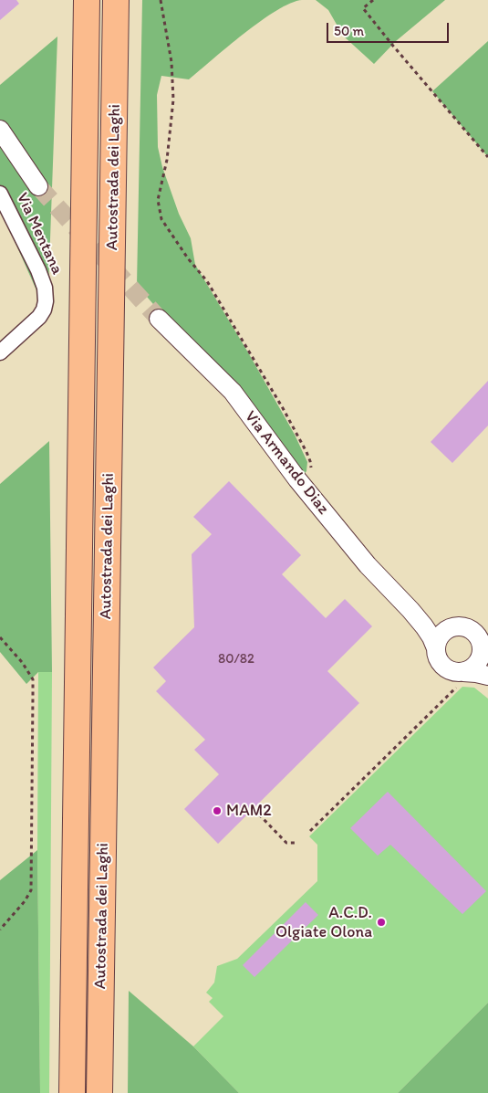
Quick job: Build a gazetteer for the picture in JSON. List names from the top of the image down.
{
  "streets": {
    "highway": ["Autostrada dei Laghi"],
    "street": ["Via Mentana", "Via Armando Diaz"]
  },
  "places": ["MAM2", "A.C.D. Olgiate Olona"],
  "house_numbers": ["80/82"],
  "scale_bar": "50 m"
}
